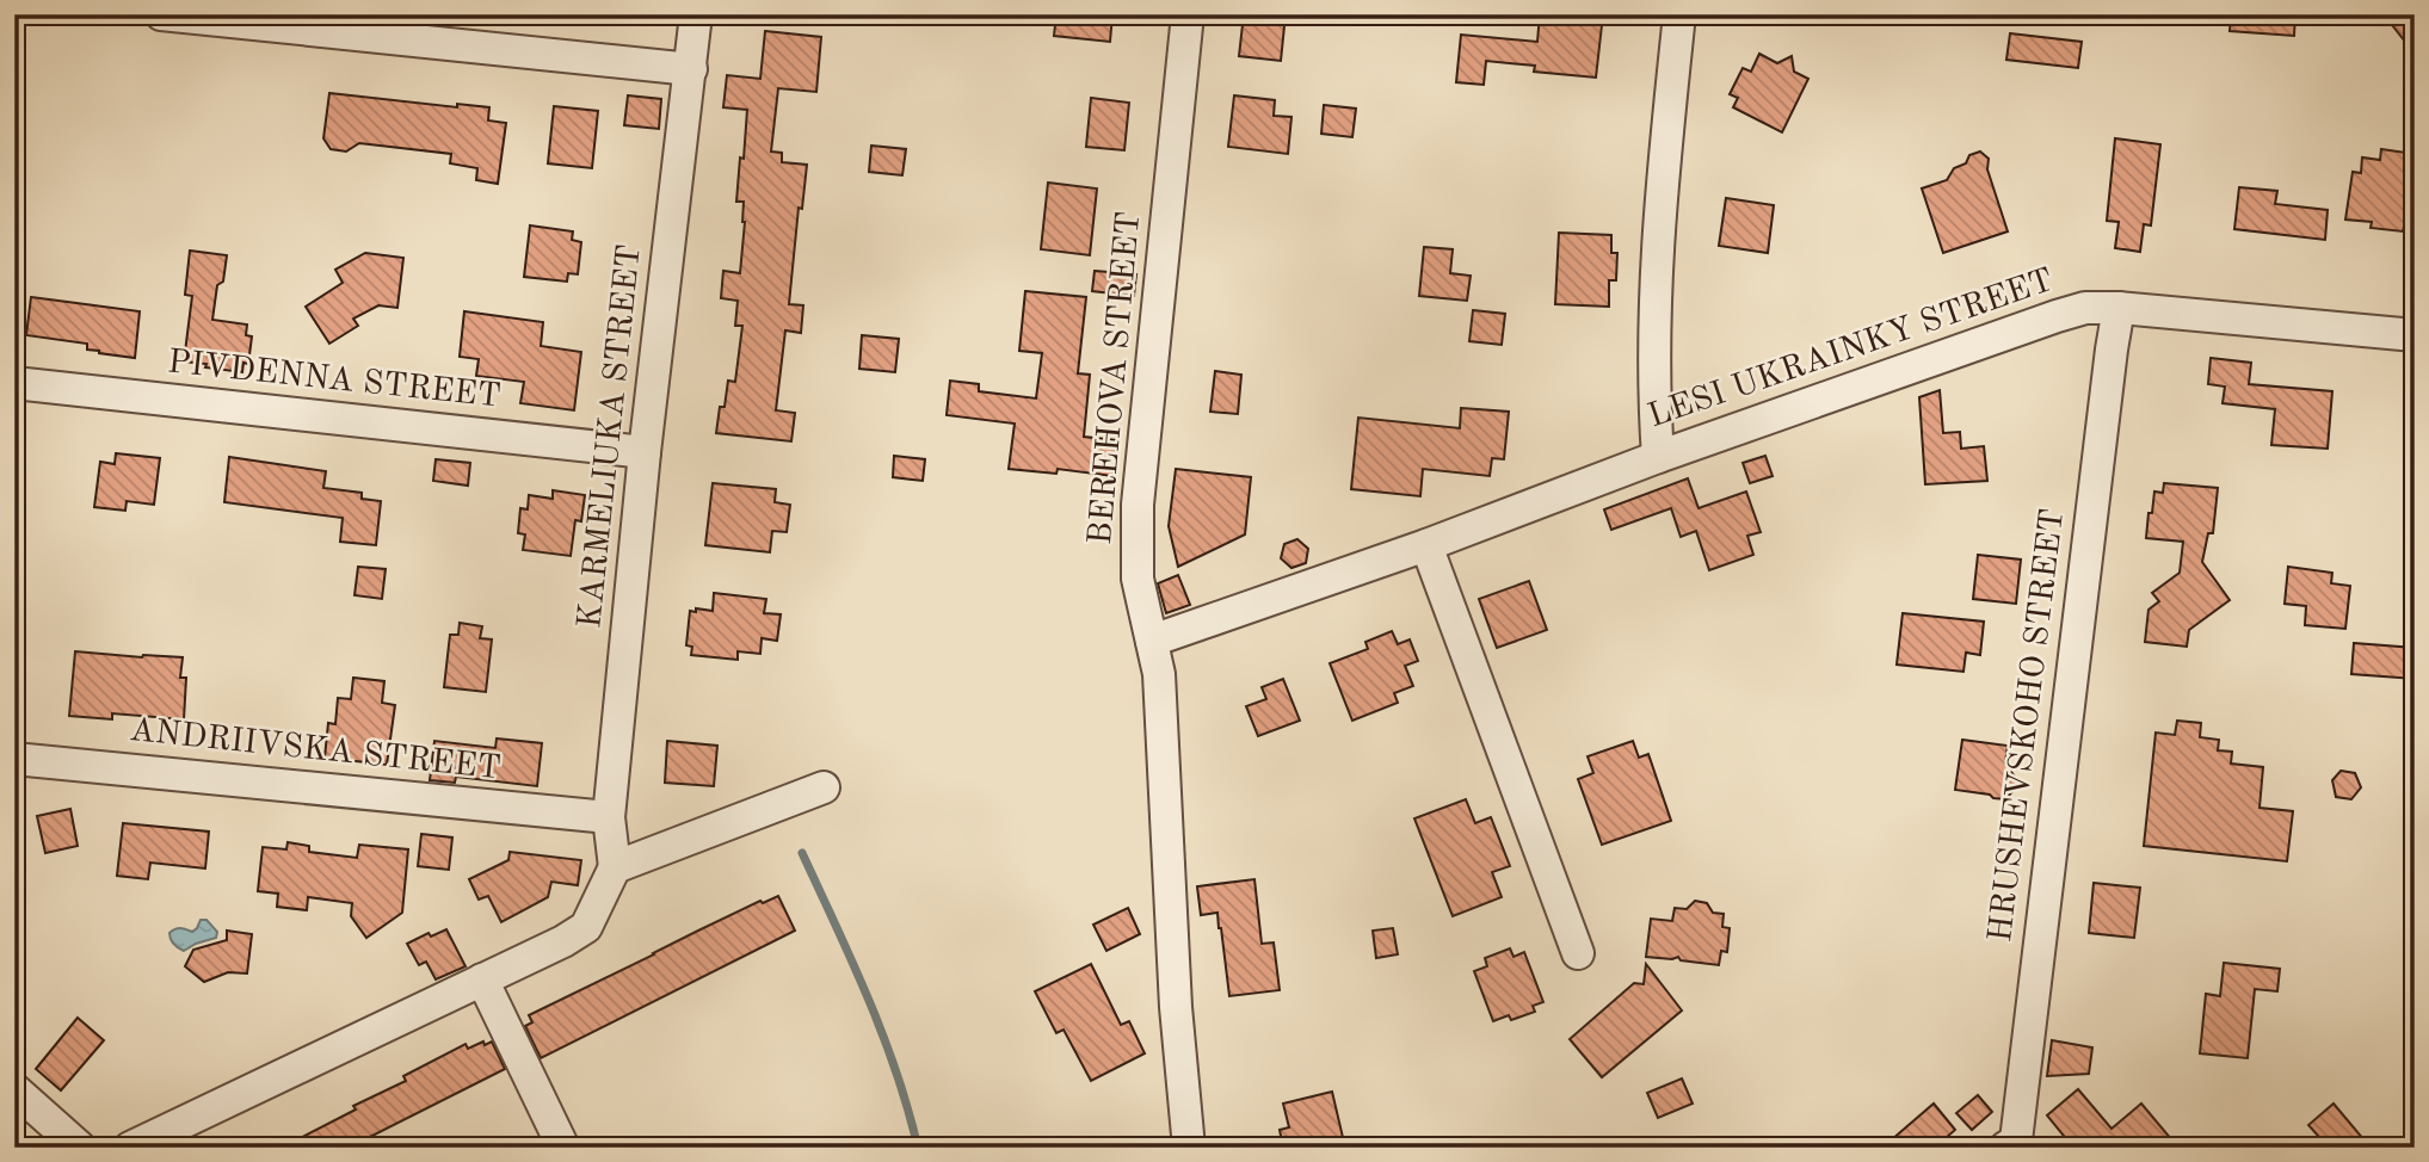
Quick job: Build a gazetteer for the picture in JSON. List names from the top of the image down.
{
  "streets": {
    "street": [
      "LESI UKRAINKY STREET",
      "BEREHOVA STREET",
      "PIVDENNA STREET",
      "KARMELIUKA STREET",
      "HRUSHEVSKOHO STREET",
      "ANDRIIVSKA STREET"
    ]
  },
  "crossings": [
    ["LESI UKRAINKY STREET", "BEREHOVA STREET"],
    ["LESI UKRAINKY STREET", "HRUSHEVSKOHO STREET"],
    ["PIVDENNA STREET", "KARMELIUKA STREET"],
    ["KARMELIUKA STREET", "ANDRIIVSKA STREET"]
  ]
}
